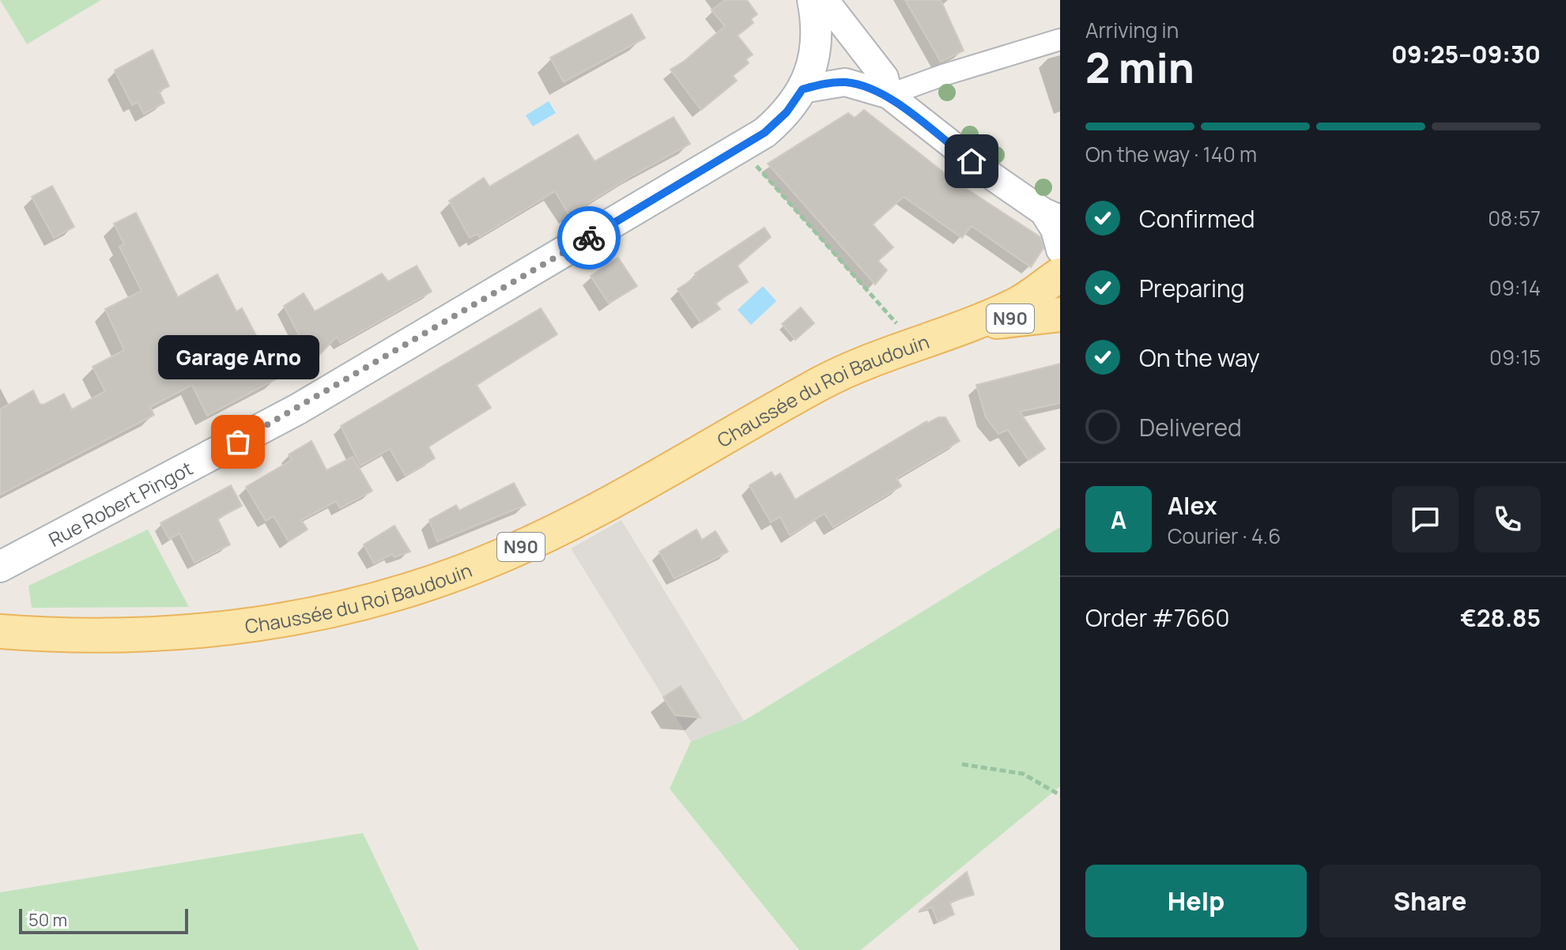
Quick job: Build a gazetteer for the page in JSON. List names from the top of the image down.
{
  "streets": {
    "main road": ["N90", "Chaussée du Roi Baudouin", "Rue Robert Pingot"]
  },
  "places": ["Garage Arno"],
  "scale_bar": "50 m",
  "page": {
    "heading": ["2 min", "Arriving in", "09:25–09:30"],
    "panel": [
      "Alex",
      "Courier · 4.6",
      "Order #7660",
      "€28.85"
    ],
    "bar": "On the way · 140 m",
    "list": [
      ["Confirmed", "08:57"],
      ["Preparing", "09:14"],
      ["On the way", "09:15"],
      "Delivered"
    ],
    "bubble": "Garage Arno",
    "round": "A",
    "buttons": ["Help", "Share"],
    "scale": "50 m"
  }
}
